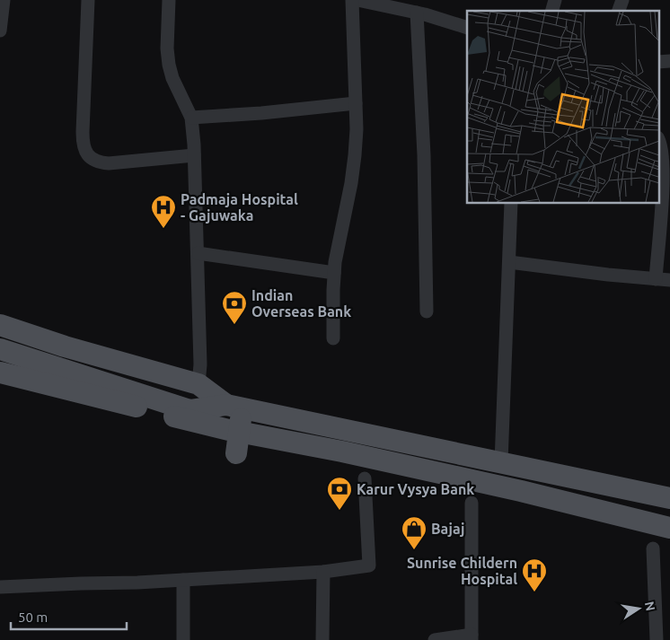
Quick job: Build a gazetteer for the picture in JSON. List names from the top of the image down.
{
  "places": {
    "hospital": ["Padmaja Hospital - Gajuwaka", "Sunrise Childern Hospital"],
    "bank": ["Indian Overseas Bank", "Karur Vysya Bank"],
    "shop": ["Bajaj"]
  },
  "scale_bar": "50 m",
  "north": "right"
}
